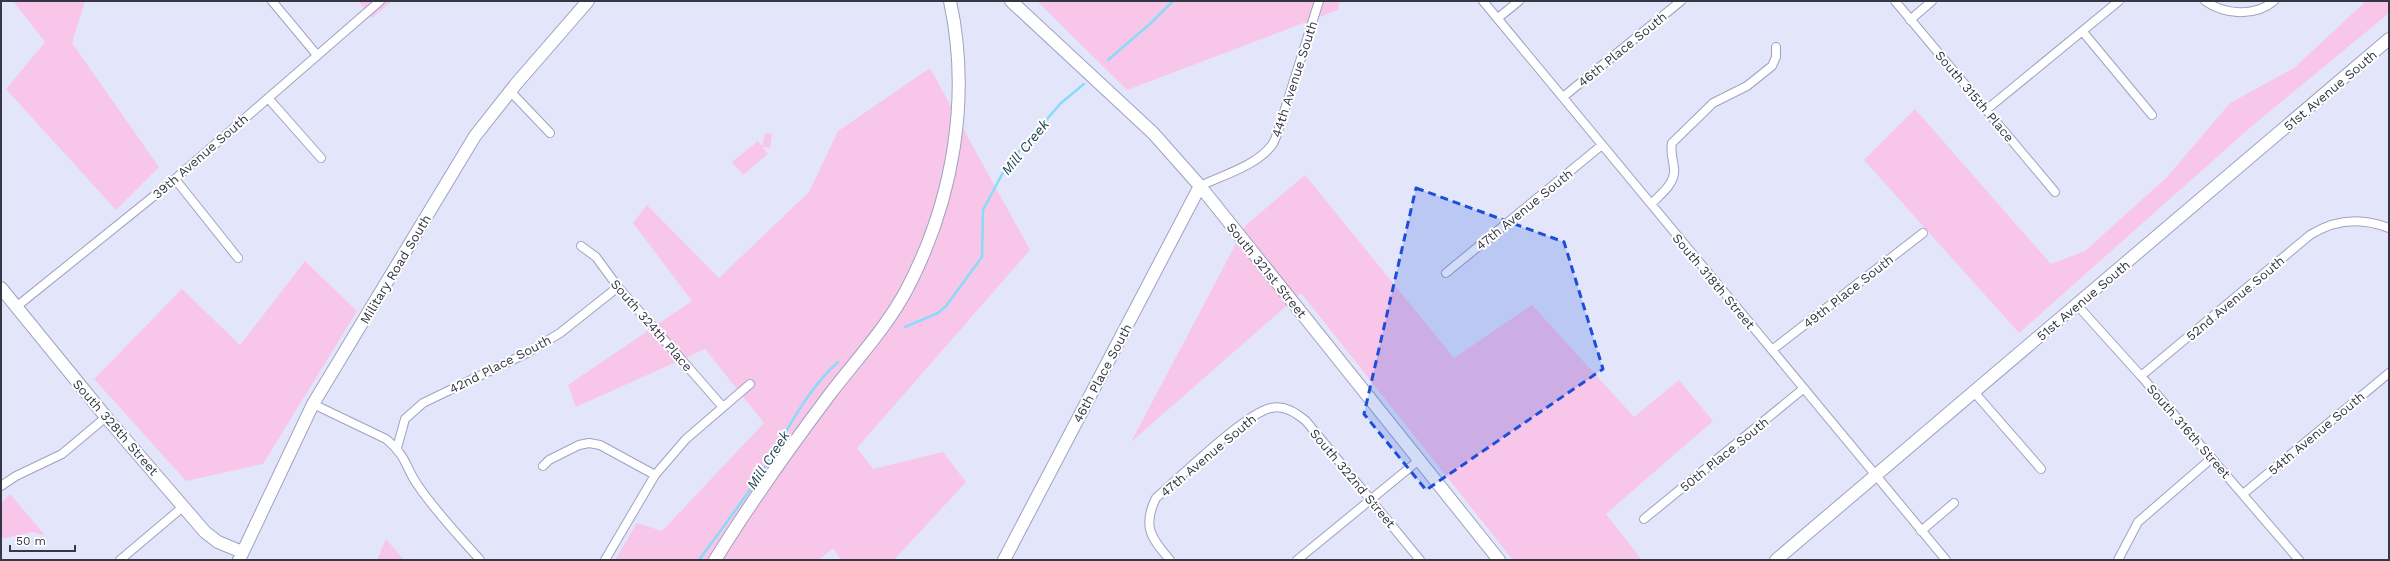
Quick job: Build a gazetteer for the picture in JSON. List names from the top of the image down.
{
  "streets": {
    "main road": [
      "46th Place South",
      "51st Avenue South",
      "Military Road South",
      "South 321st Street",
      "South 328th Street"
    ],
    "street": [
      "44th Avenue South",
      "South 315th Place",
      "39th Avenue South",
      "47th Avenue South",
      "South 318th Street",
      "49th Place South",
      "52nd Avenue South",
      "South 324th Place",
      "42nd Place South",
      "South 316th Street",
      "54th Avenue South",
      "50th Place South",
      "South 322nd Street"
    ]
  },
  "crossings": [
    ["46th Place South", "44th Avenue South"],
    ["46th Place South", "South 321st Street"],
    ["46th Place South", "South 318th Street"],
    ["44th Avenue South", "South 321st Street"],
    ["51st Avenue South", "South 318th Street"],
    ["51st Avenue South", "South 316th Street"],
    ["39th Avenue South", "South 328th Street"],
    ["47th Avenue South", "South 318th Street"],
    ["47th Avenue South", "South 322nd Street"],
    ["Military Road South", "South 328th Street"],
    ["South 318th Street", "49th Place South"],
    ["South 318th Street", "50th Place South"],
    ["52nd Avenue South", "South 316th Street"],
    ["South 324th Place", "42nd Place South"],
    ["South 316th Street", "54th Avenue South"]
  ],
  "water": ["Mill Creek"],
  "scale_bar": "50 m"
}
